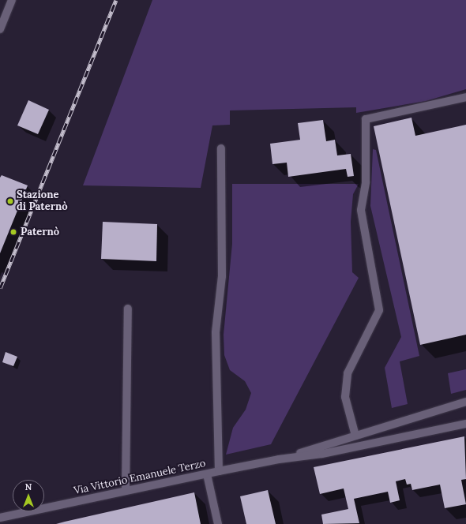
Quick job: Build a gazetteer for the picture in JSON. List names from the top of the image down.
{
  "streets": {
    "street": ["Via Vittorio Emanuele Terzo"]
  },
  "places": ["Stazione di Paternò", "Paternò"],
  "north": "top"
}
